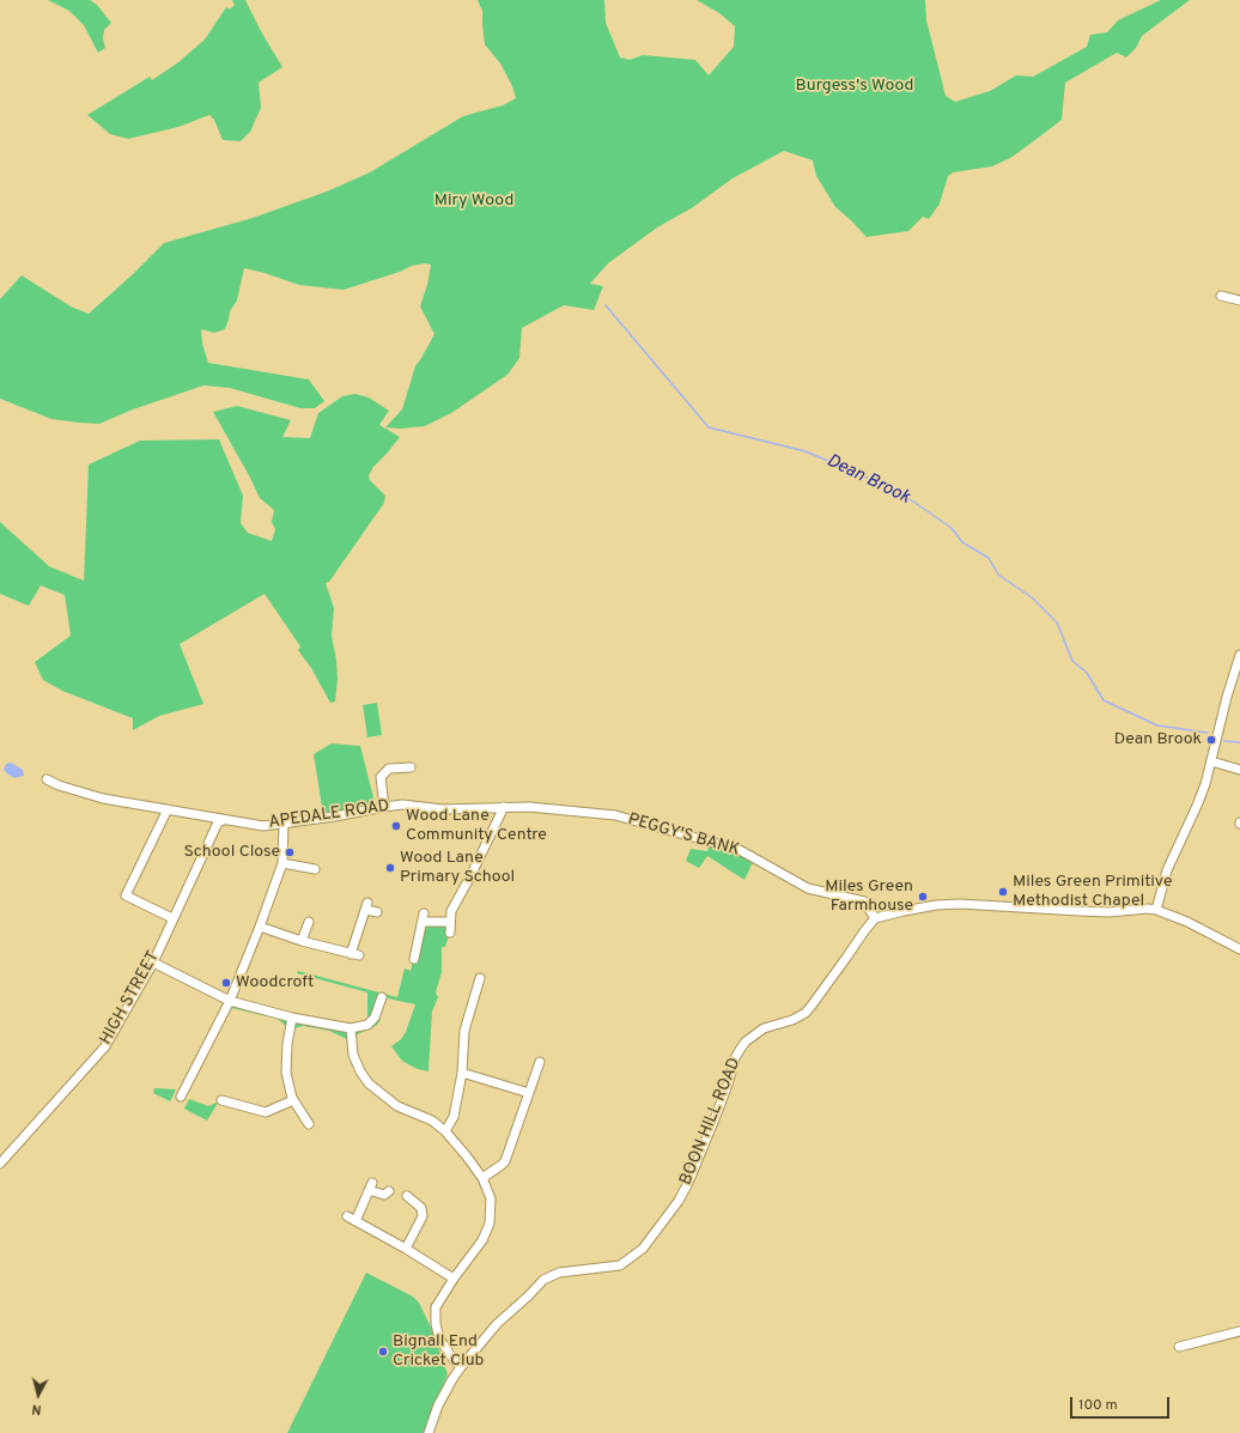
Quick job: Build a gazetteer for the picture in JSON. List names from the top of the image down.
{
  "streets": {
    "street": [
      "APEDALE ROAD",
      "PEGGY'S BANK",
      "HIGH STREET",
      "BOON HILL ROAD"
    ]
  },
  "crossings": [
    ["APEDALE ROAD", "PEGGY'S BANK"],
    ["APEDALE ROAD", "HIGH STREET"],
    ["PEGGY'S BANK", "BOON HILL ROAD"]
  ],
  "water": ["Dean Brook"],
  "parks": ["Burgess's Wood", "Miry Wood"],
  "places": [
    "Dean Brook",
    "Wood Lane Community Centre",
    "School Close",
    "Wood Lane Primary School",
    "Miles Green Primitive Methodist Chapel",
    "Miles Green Farmhouse",
    "Woodcroft",
    "Bignall End Cricket Club"
  ],
  "scale_bar": "100 m",
  "north": "bottom"
}
